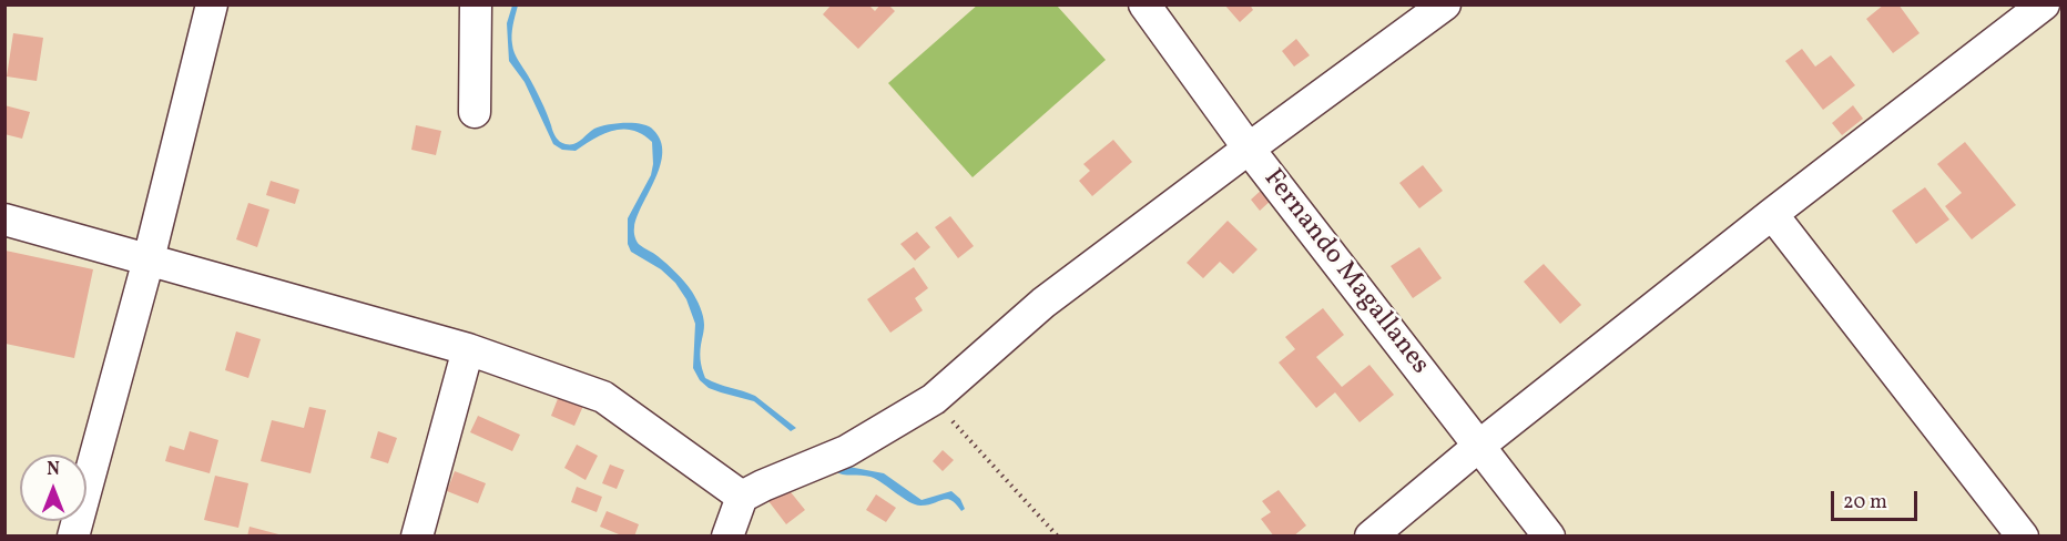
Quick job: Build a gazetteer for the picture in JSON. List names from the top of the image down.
{
  "streets": {
    "street": ["Fernando Magallanes"]
  },
  "scale_bar": "20 m",
  "north": "top"
}
